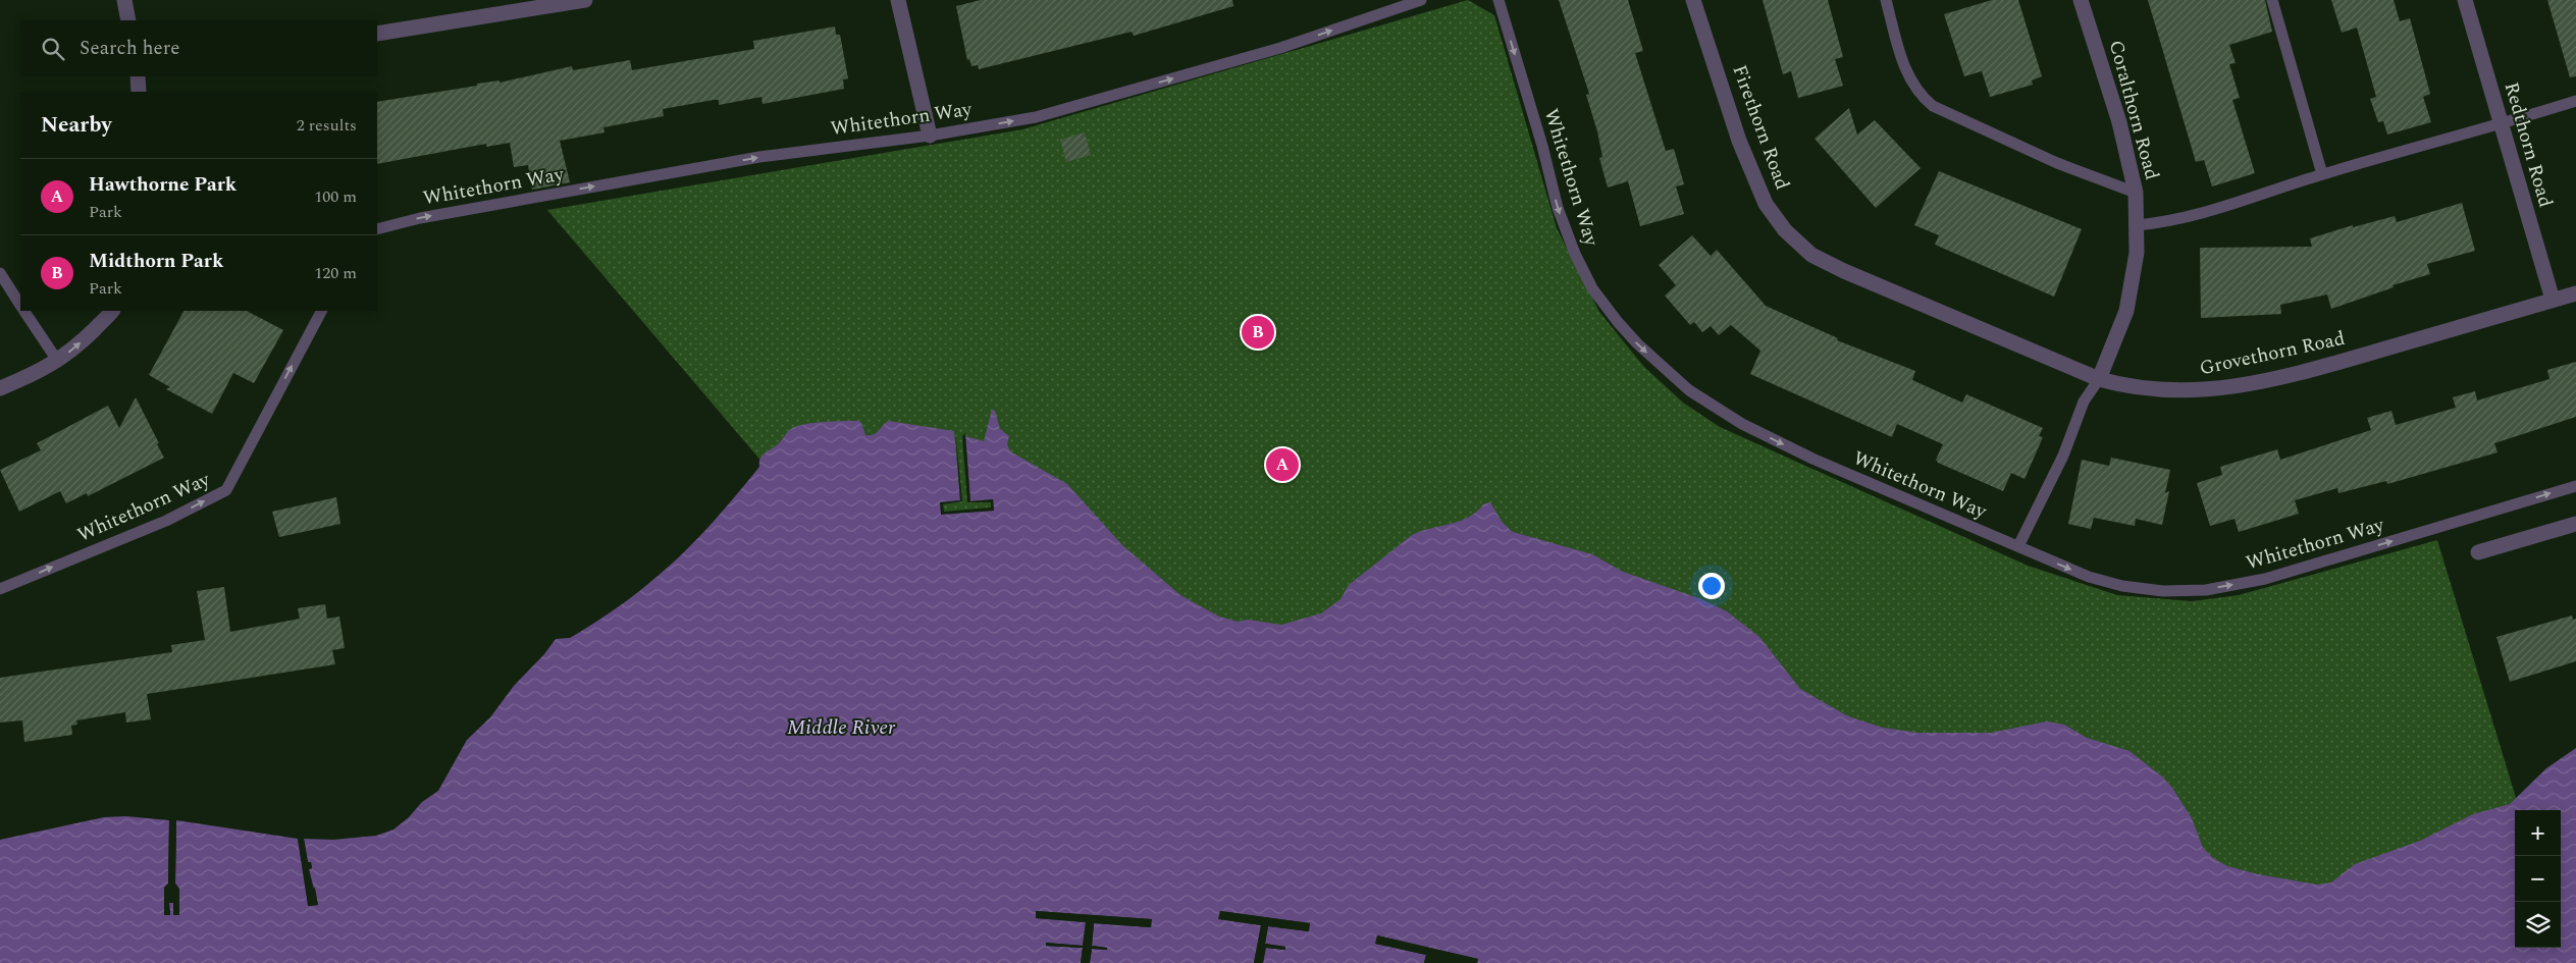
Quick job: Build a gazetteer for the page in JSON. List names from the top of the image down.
{
  "streets": {
    "street": [
      "Coralthorn Road",
      "Firethorn Road",
      "Redthorn Road",
      "Grovethorn Road"
    ],
    "lane": ["Whitethorn Way"]
  },
  "crossings": [
    ["Coralthorn Road", "Grovethorn Road"],
    ["Firethorn Road", "Grovethorn Road"],
    ["Redthorn Road", "Grovethorn Road"]
  ],
  "one_way": ["Whitethorn Way"],
  "water": ["Middle River"],
  "page": {
    "search": "Search here",
    "heading": ["Nearby", "2 results"],
    "list": [
      {
        "mark": "A",
        "name": "Hawthorne Park",
        "note": "Park",
        "value": "100 m"
      },
      {
        "mark": "B",
        "name": "Midthorn Park",
        "note": "Park",
        "value": "120 m"
      }
    ],
    "pins": ["B", "A"],
    "map_buttons": ["+", "−"]
  }
}
